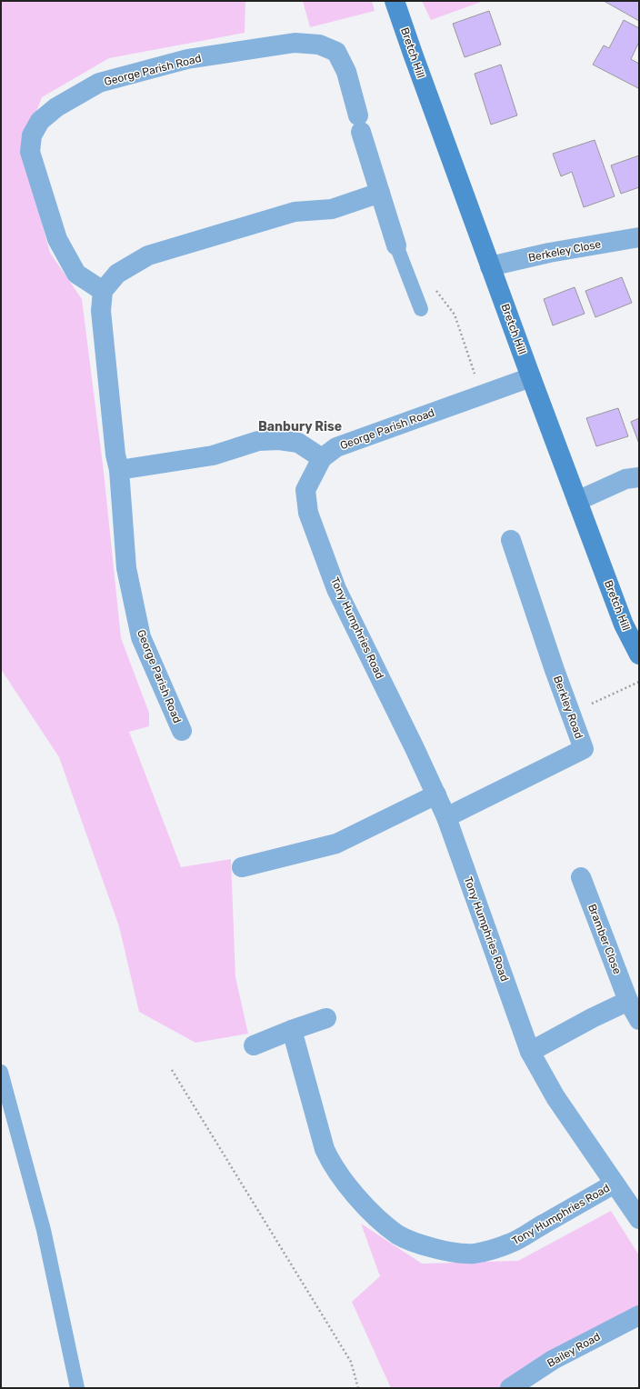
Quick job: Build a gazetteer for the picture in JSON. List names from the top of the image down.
{
  "streets": {
    "street": [
      "Bretch Hill",
      "George Parish Road",
      "Berkeley Close",
      "Tony Humphries Road",
      "Berkley Road",
      "Bramber Close",
      "Bailey Road"
    ]
  },
  "crossings": [
    ["Bretch Hill", "George Parish Road"],
    ["Bretch Hill", "Berkeley Close"],
    ["George Parish Road", "Tony Humphries Road"],
    ["Tony Humphries Road", "Berkley Road"]
  ],
  "districts": ["Banbury Rise"]
}
